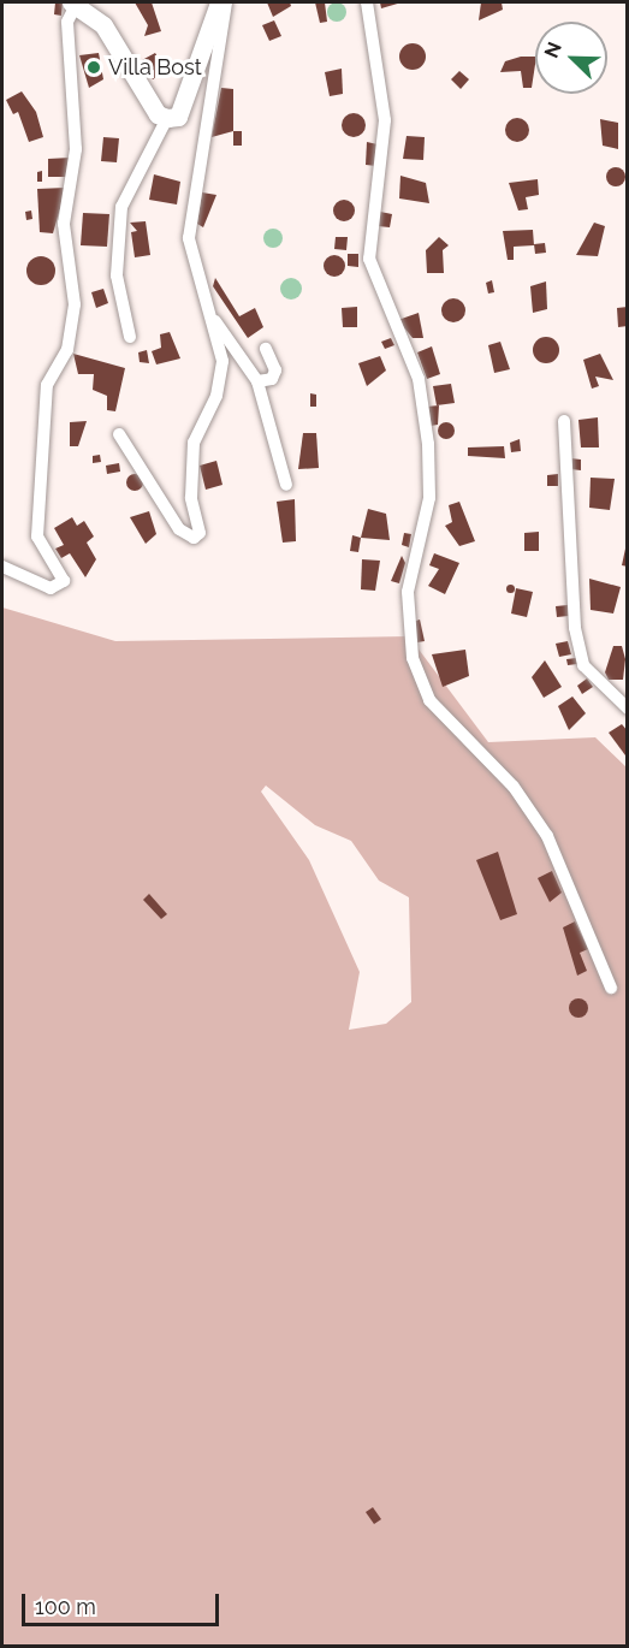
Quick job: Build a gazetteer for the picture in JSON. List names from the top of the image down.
{
  "places": ["Villa Bost"],
  "scale_bar": "100 m",
  "north": "top left"
}
